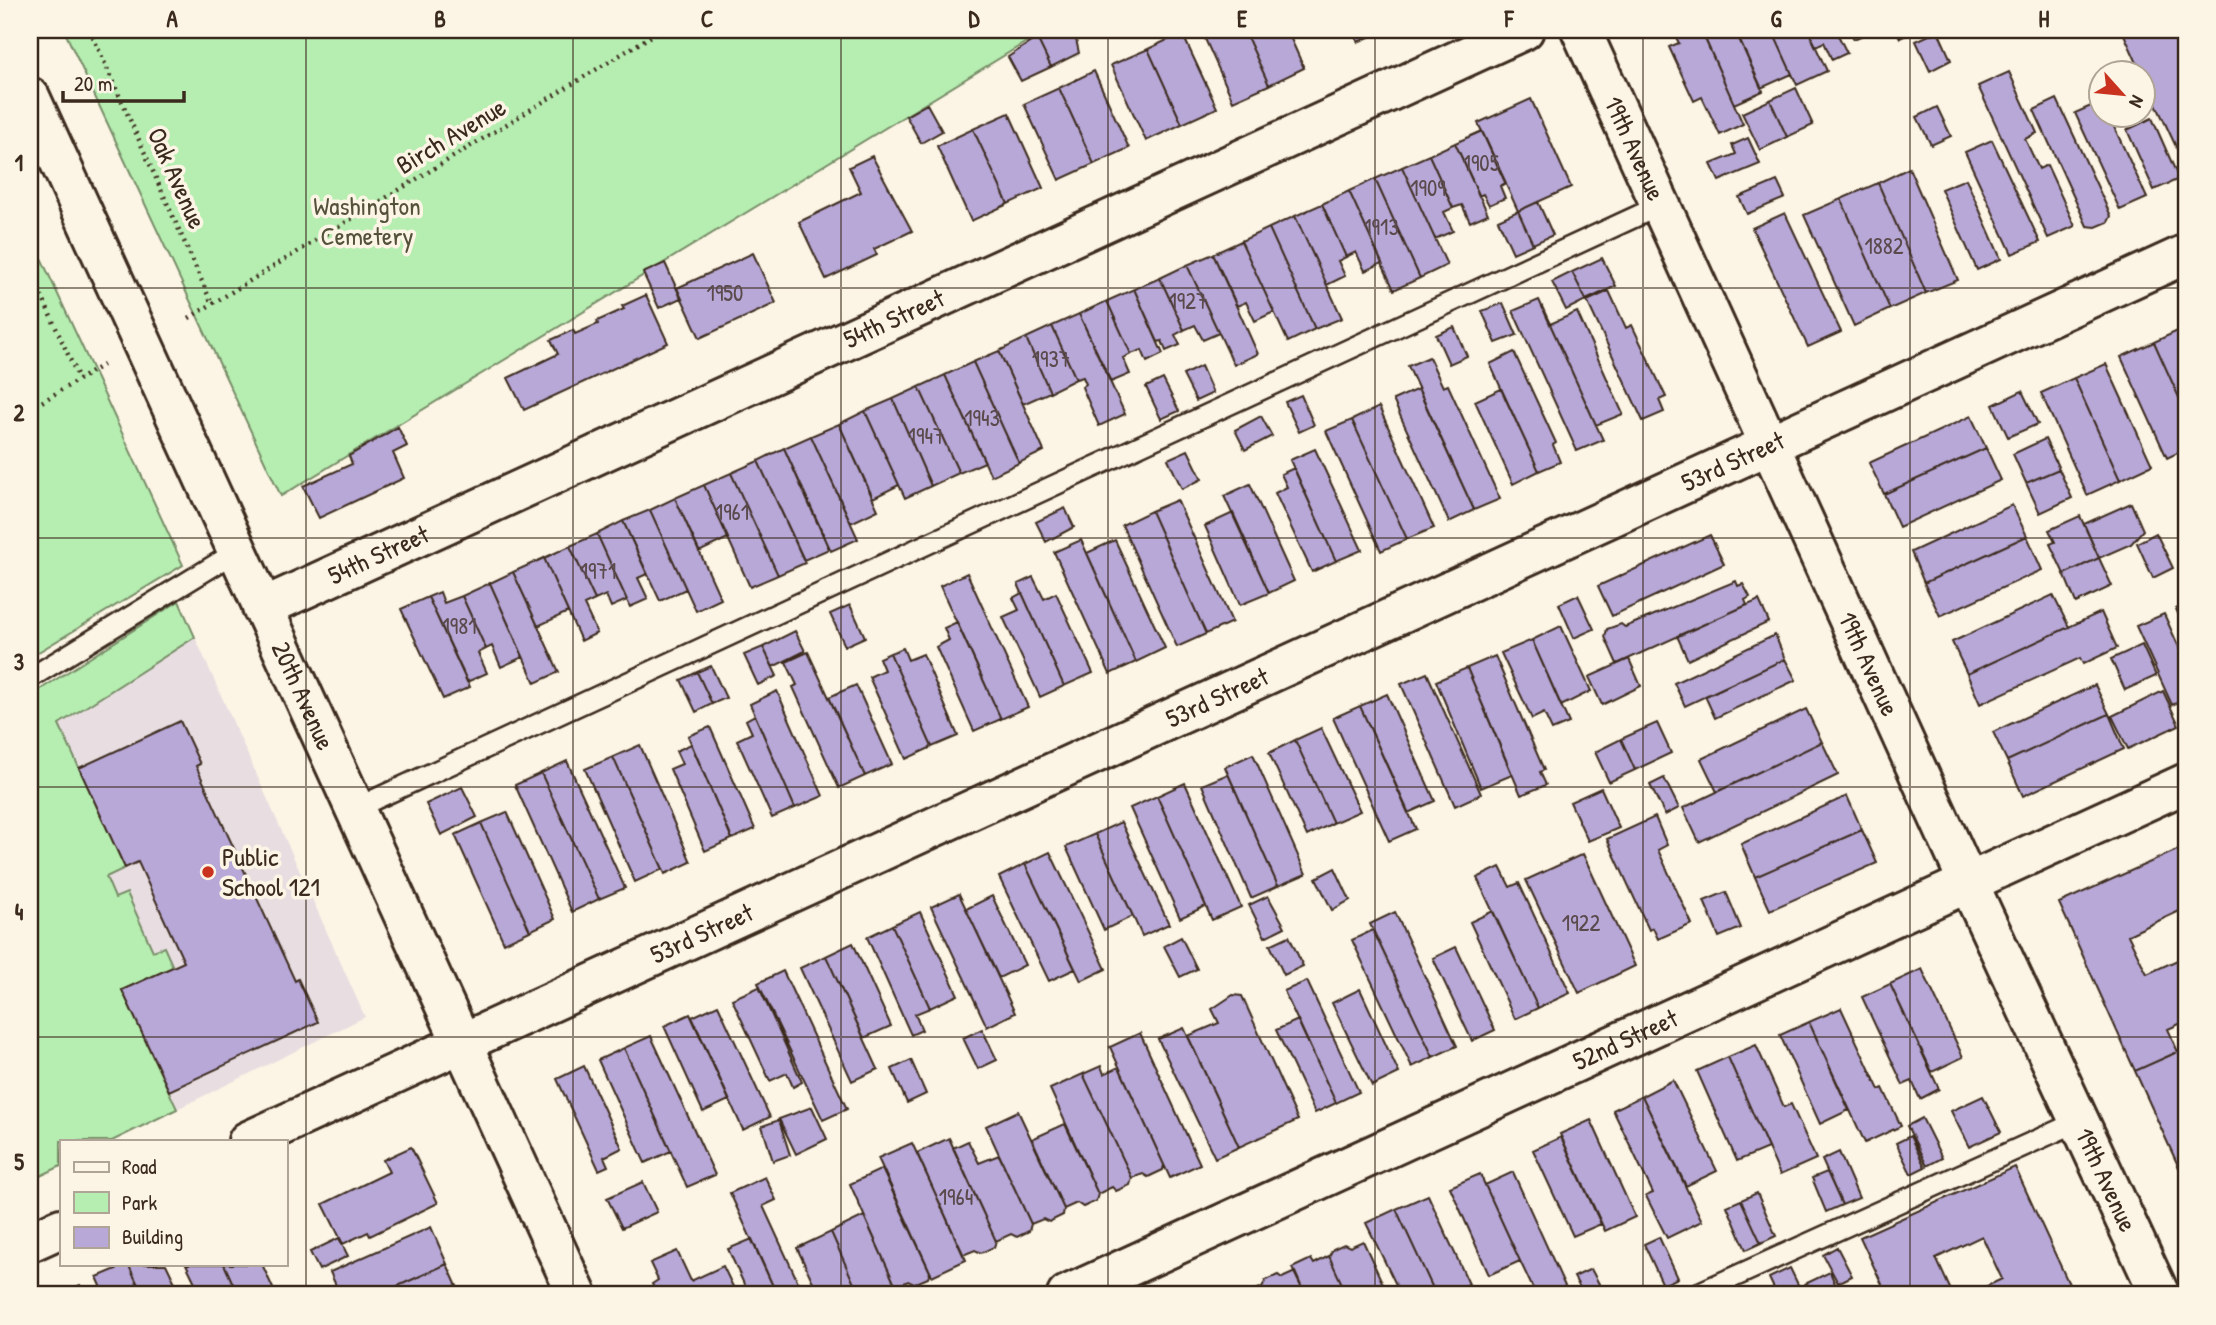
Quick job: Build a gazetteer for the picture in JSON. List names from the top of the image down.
{
  "streets": {
    "street": [
      "19th Avenue",
      "54th Street",
      "53rd Street",
      "20th Avenue",
      "52nd Street"
    ],
    "path": ["Birch Avenue", "Oak Avenue"]
  },
  "crossings": [
    ["Birch Avenue", "Oak Avenue"],
    ["19th Avenue", "53rd Street"],
    ["19th Avenue", "52nd Street"],
    ["54th Street", "20th Avenue"],
    ["53rd Street", "20th Avenue"]
  ],
  "parks": ["Washington Cemetery"],
  "places": ["Public School 121"],
  "house_numbers": [
    "1905",
    "1909",
    "1913",
    "1882",
    "1950",
    "1927",
    "1937",
    "1943",
    "1947",
    "1961",
    "1971",
    "1981",
    "1922",
    "1964"
  ],
  "legend": ["Road", "Park", "Building"],
  "scale_bar": "20 m",
  "north": "bottom right",
  "grid": {
    "columns": [
      "A",
      "B",
      "C",
      "D",
      "E",
      "F",
      "G",
      "H"
    ],
    "rows": [
      "1",
      "2",
      "3",
      "4",
      "5"
    ]
  }
}
